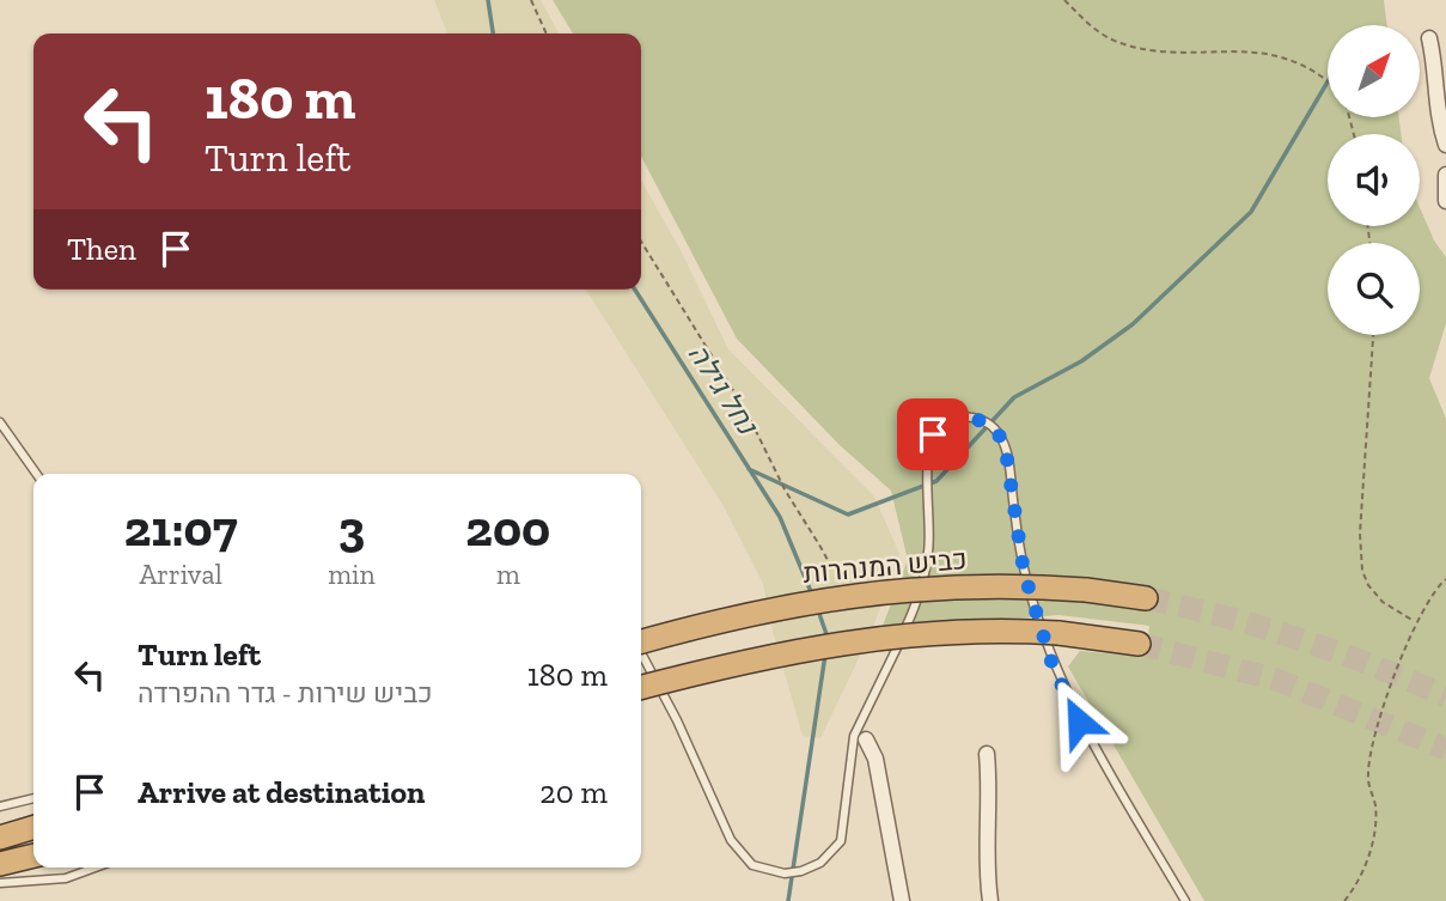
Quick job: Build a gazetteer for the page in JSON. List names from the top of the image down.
{
  "streets": {
    "highway": ["כביש המנהרות"]
  },
  "water": ["נחל גילה"],
  "north": "top right",
  "page": {
    "turn": ["180 m", "Turn left"],
    "then": "Then",
    "eta": [
      "21:07",
      "Arrival",
      "3",
      "min",
      "200",
      "m"
    ],
    "list": [
      {
        "name": "Turn left",
        "note": "כביש שירות - גדר ההפרדה",
        "value": "180 m"
      },
      {
        "name": "Arrive at destination",
        "value": "20 m"
      }
    ]
  }
}
